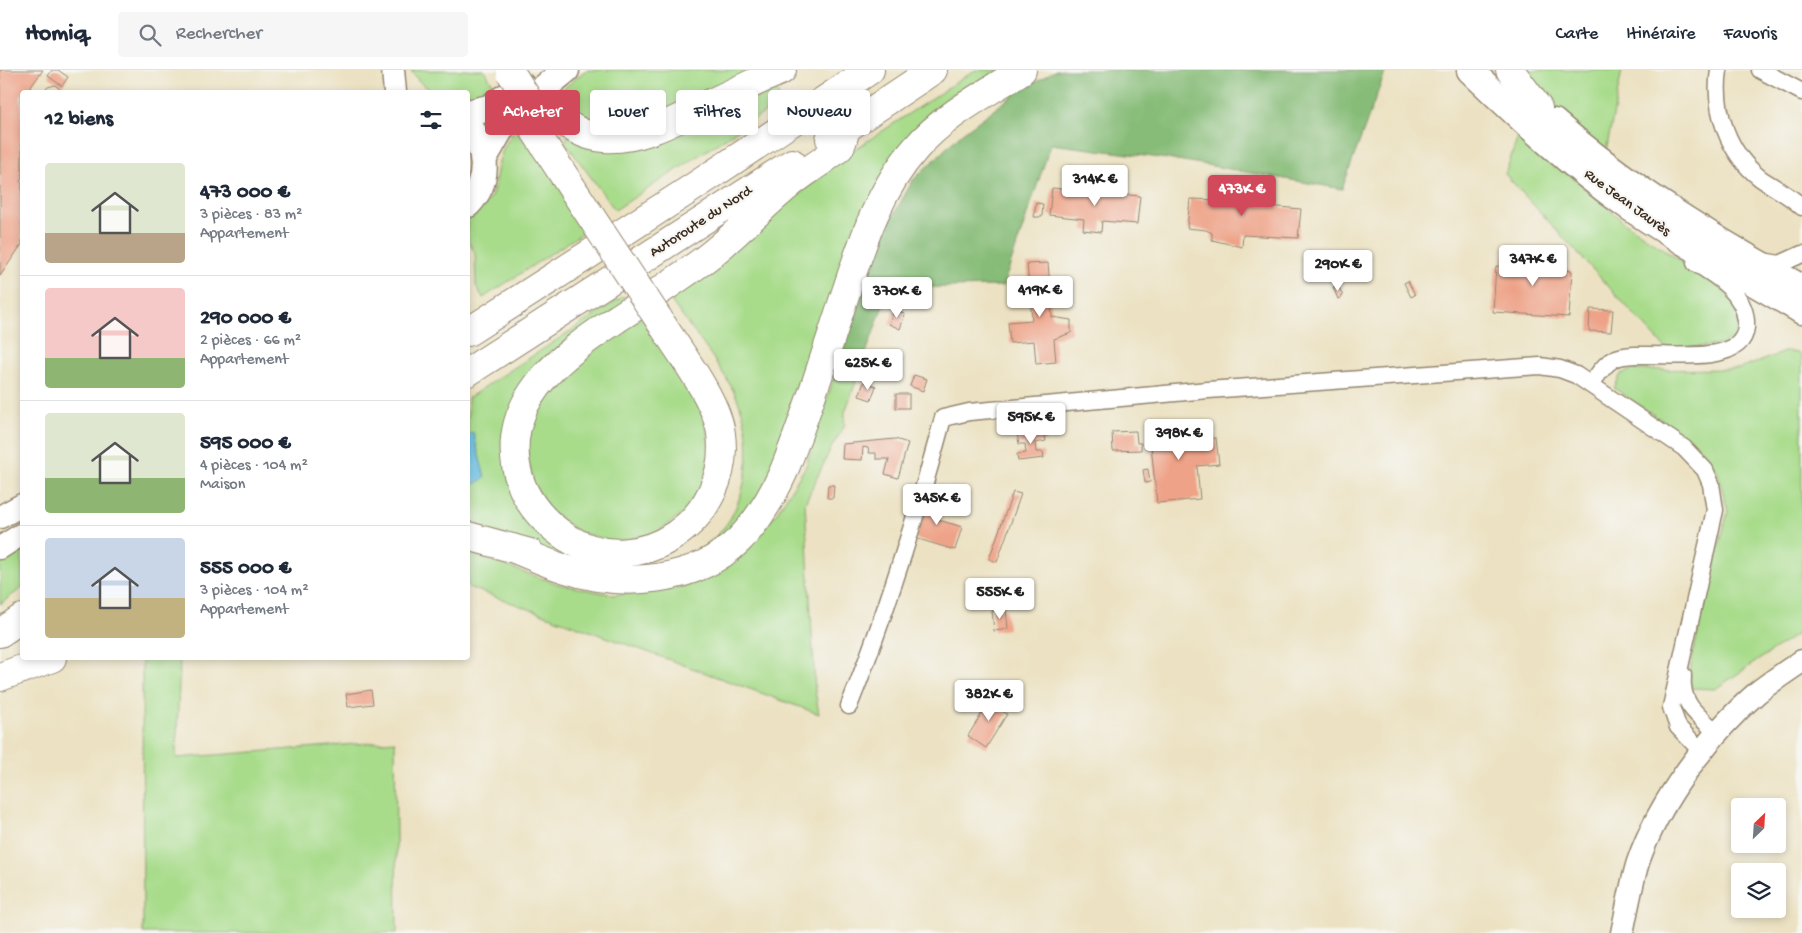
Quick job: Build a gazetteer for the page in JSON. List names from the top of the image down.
{
  "streets": {
    "highway": ["Autoroute du Nord"],
    "main road": ["Rue Jean Jaurès"]
  },
  "north": "top right",
  "page": {
    "header": "Homiq",
    "search": "Rechercher",
    "nav": ["Carte", "Itinéraire", "Favoris"],
    "chip": [
      "Acheter",
      "Louer",
      "Filtres",
      "Nouveau"
    ],
    "heading": "12 biens",
    "list": [
      {
        "name": "473 000 €",
        "note": "3 pièces · 83 m² · Appartement"
      },
      {
        "name": "290 000 €",
        "note": "2 pièces · 66 m² · Appartement"
      },
      {
        "name": "595 000 €",
        "note": "4 pièces · 104 m² · Maison"
      },
      {
        "name": "555 000 €",
        "note": "3 pièces · 104 m² · Appartement"
      }
    ],
    "price": [
      "314K €",
      "473K €",
      "347K €",
      "290K €",
      "419K €",
      "370K €",
      "625K €",
      "595K €",
      "398K €",
      "345K €",
      "555K €",
      "382K €"
    ]
  }
}
